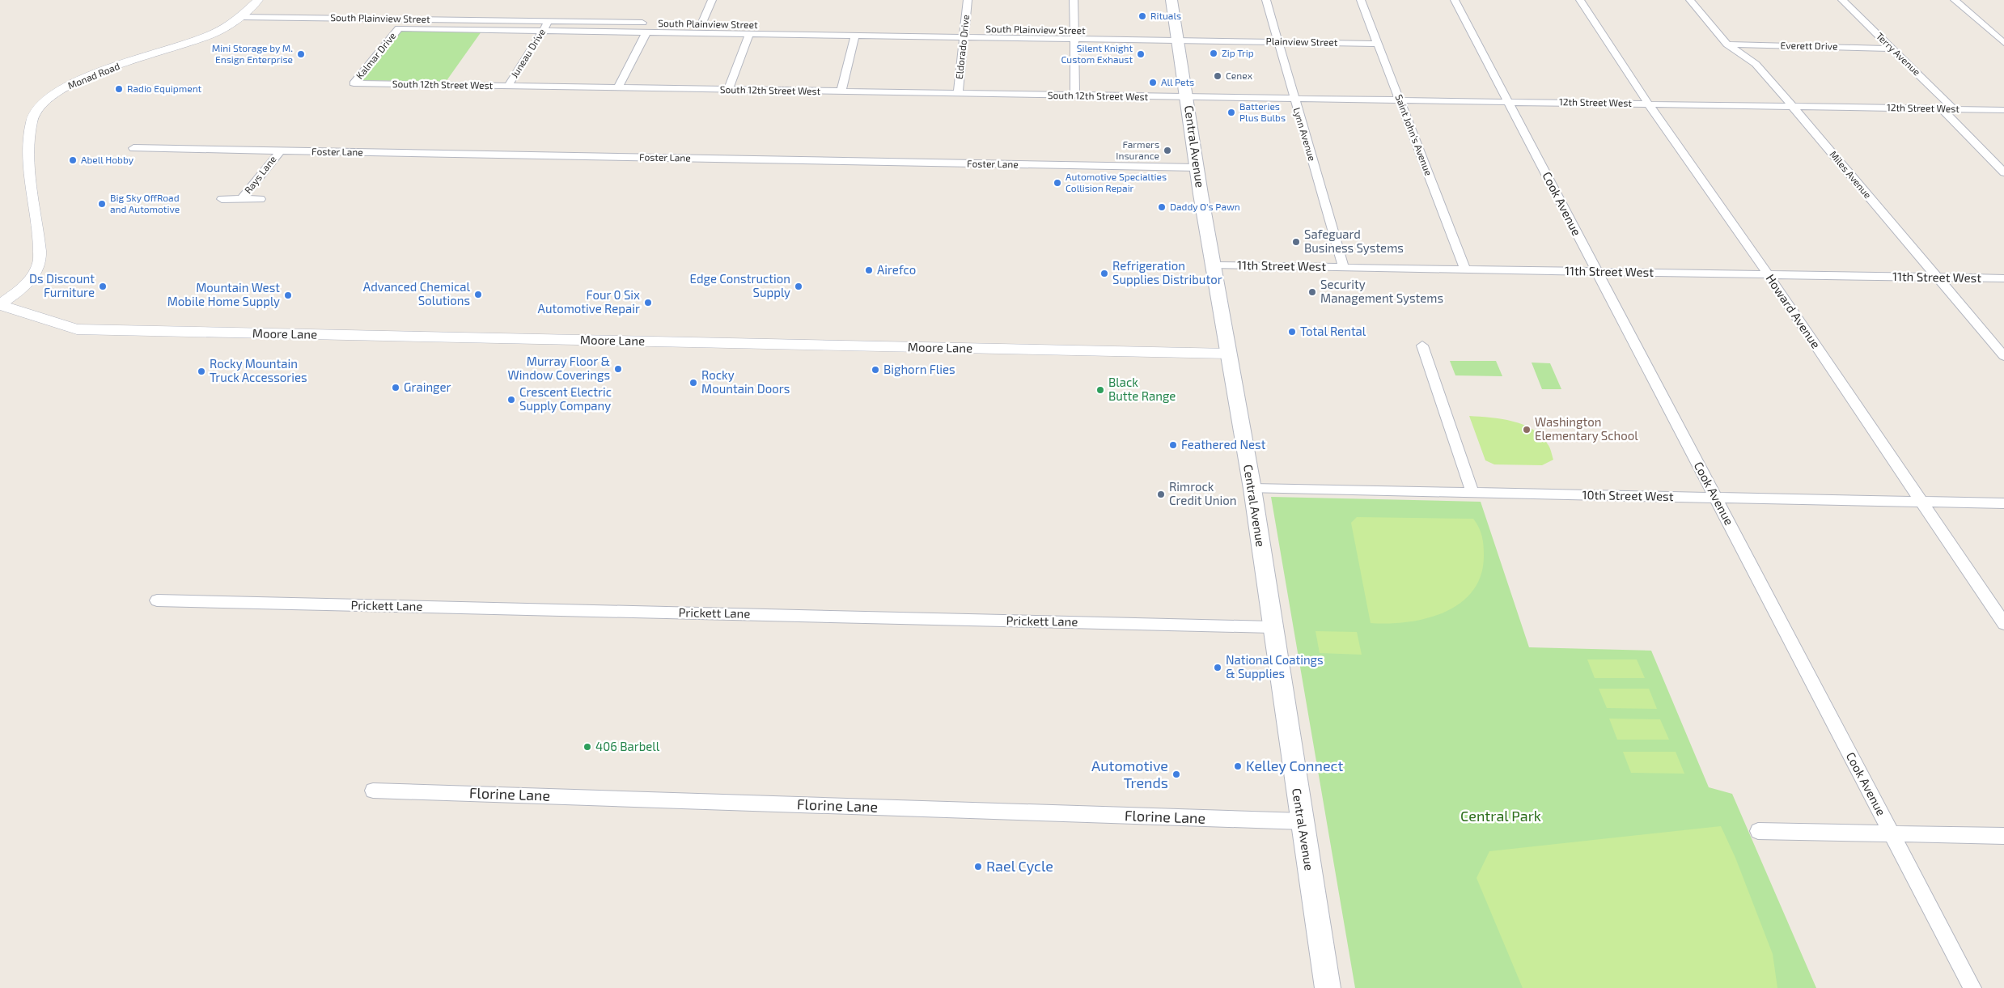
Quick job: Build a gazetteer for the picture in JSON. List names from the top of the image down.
{
  "streets": {
    "main road": ["Central Avenue"],
    "street": [
      "South Plainview Street",
      "Plainview Street",
      "Everett Drive",
      "Eldorado Drive",
      "Juneau Drive",
      "Terry Avenue",
      "Kalmar Drive",
      "Monad Road",
      "South 12th Street West",
      "12th Street West",
      "Lynn Avenue",
      "Saint John's Avenue",
      "Foster Lane",
      "Rays Lane",
      "Miles Avenue",
      "Cook Avenue",
      "11th Street West",
      "Howard Avenue",
      "Moore Lane",
      "10th Street West",
      "Prickett Lane",
      "Florine Lane"
    ]
  },
  "crossings": [
    ["South Plainview Street", "Plainview Street"],
    ["South Plainview Street", "Eldorado Drive"],
    ["South Plainview Street", "Juneau Drive"],
    ["South Plainview Street", "Kalmar Drive"],
    ["South Plainview Street", "Monad Road"],
    ["South Plainview Street", "Central Avenue"],
    ["Plainview Street", "Lynn Avenue"],
    ["Plainview Street", "Saint John's Avenue"],
    ["Plainview Street", "Central Avenue"],
    ["Everett Drive", "Terry Avenue"],
    ["Everett Drive", "Miles Avenue"],
    ["Eldorado Drive", "South 12th Street West"],
    ["Juneau Drive", "South 12th Street West"],
    ["Terry Avenue", "12th Street West"],
    ["Kalmar Drive", "South 12th Street West"],
    ["Monad Road", "Moore Lane"],
    ["South 12th Street West", "12th Street West"],
    ["South 12th Street West", "Central Avenue"],
    ["12th Street West", "Lynn Avenue"],
    ["12th Street West", "Saint John's Avenue"],
    ["12th Street West", "Central Avenue"],
    ["12th Street West", "Miles Avenue"],
    ["12th Street West", "Cook Avenue"],
    ["12th Street West", "Howard Avenue"],
    ["Lynn Avenue", "11th Street West"],
    ["Saint John's Avenue", "11th Street West"],
    ["Central Avenue", "Foster Lane"],
    ["Central Avenue", "11th Street West"],
    ["Central Avenue", "Moore Lane"],
    ["Central Avenue", "10th Street West"],
    ["Central Avenue", "Prickett Lane"],
    ["Central Avenue", "Florine Lane"],
    ["Foster Lane", "Rays Lane"],
    ["Miles Avenue", "11th Street West"],
    ["Cook Avenue", "11th Street West"],
    ["Cook Avenue", "10th Street West"],
    ["11th Street West", "Howard Avenue"],
    ["Howard Avenue", "10th Street West"]
  ],
  "parks": ["Central Park"],
  "places": [
    "Rituals",
    "Zip Trip",
    "Mini Storage by M. Ensign Enterprise",
    "Silent Knight Custom Exhaust",
    "Cenex",
    "All Pets",
    "Radio Equipment",
    "Batteries Plus Bulbs",
    "Farmers Insurance",
    "Abell Hobby",
    "Automotive Specialties Collision Repair",
    "Big Sky OffRoad and Automotive",
    "Daddy O's Pawn",
    "Safeguard Business Systems",
    "Airefco",
    "Refrigeration Supplies Distributor",
    "Ds Discount Furniture",
    "Edge Construction Supply",
    "Security Management Systems",
    "Advanced Chemical Solutions",
    "Mountain West Mobile Home Supply",
    "Four 0 Six Automotive Repair",
    "Total Rental",
    "Murray Floor & Window Coverings",
    "Bighorn Flies",
    "Rocky Mountain Truck Accessories",
    "Rocky Mountain Doors",
    "Grainger",
    "Black Butte Range",
    "Crescent Electric Supply Company",
    "Washington Elementary School",
    "Feathered Nest",
    "Rimrock Credit Union",
    "National Coatings & Supplies",
    "406 Barbell",
    "Kelley Connect",
    "Automotive Trends",
    "Rael Cycle"
  ]
}
